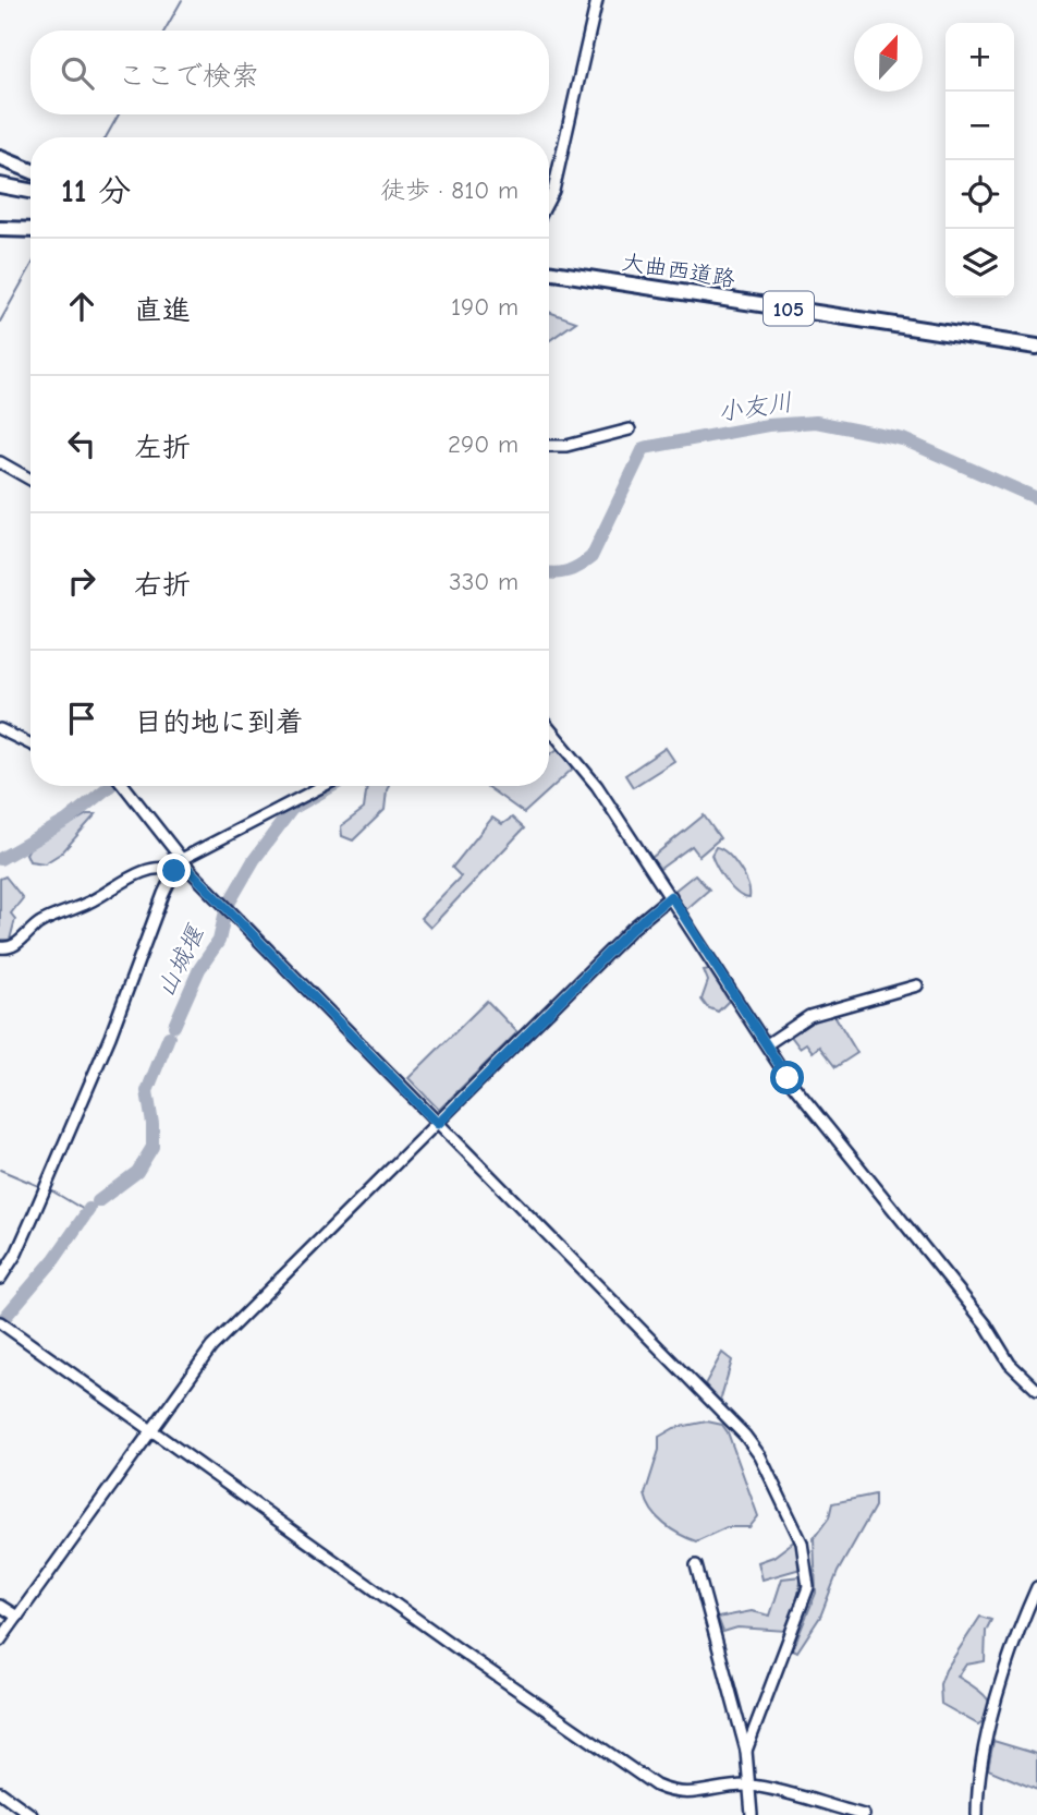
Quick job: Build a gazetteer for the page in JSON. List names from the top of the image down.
{
  "streets": {
    "highway": ["大曲西道路", "105"]
  },
  "water": ["小友川", "山城堰"],
  "north": "top",
  "page": {
    "map_buttons": ["+", "−"],
    "search": "ここで検索",
    "heading": ["11 分", "徒歩 · 810 m"],
    "list": [
      ["直進", "190 m"],
      ["左折", "290 m"],
      ["右折", "330 m"],
      "目的地に到着"
    ]
  }
}
